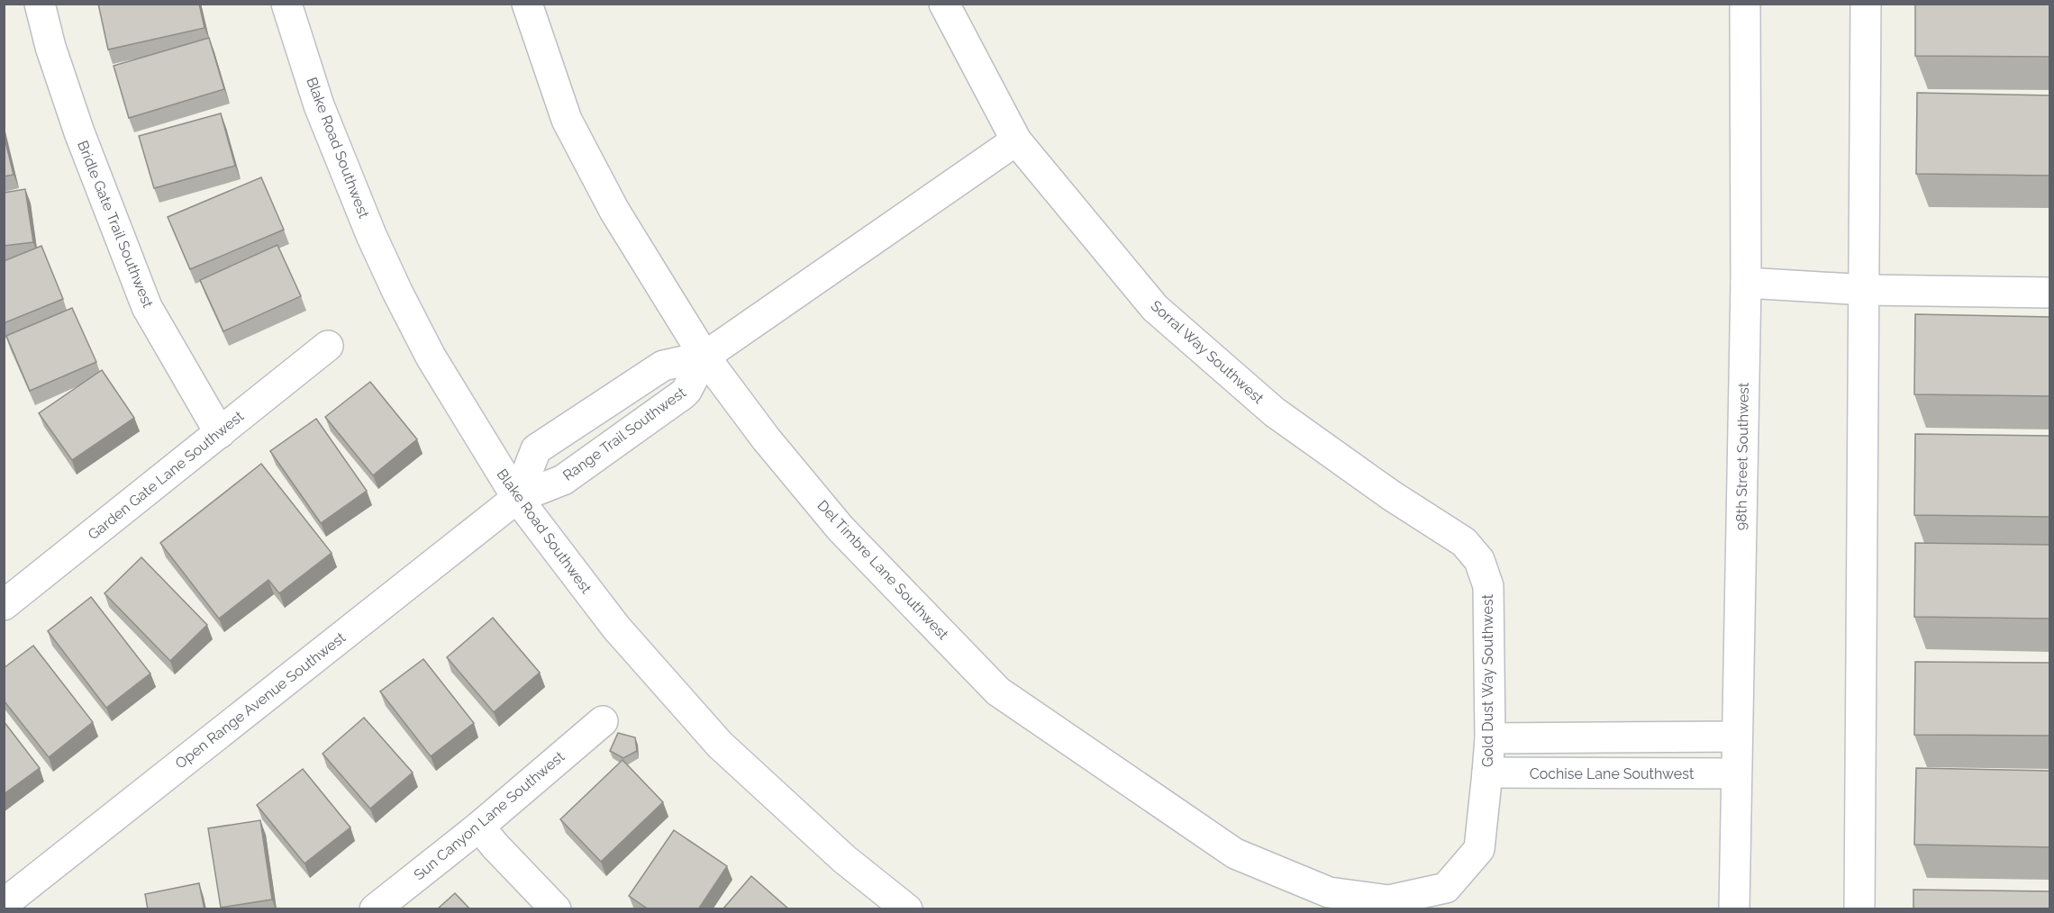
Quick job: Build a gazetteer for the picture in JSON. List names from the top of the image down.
{
  "streets": {
    "street": [
      "Blake Road Southwest",
      "Bridle Gate Trail Southwest",
      "Sorral Way Southwest",
      "Range Trail Southwest",
      "98th Street Southwest",
      "Garden Gate Lane Southwest",
      "Del Timbre Lane Southwest",
      "Gold Dust Way Southwest",
      "Open Range Avenue Southwest",
      "Cochise Lane Southwest",
      "Sun Canyon Lane Southwest"
    ]
  },
  "crossings": [
    ["Blake Road Southwest", "Range Trail Southwest"],
    ["Blake Road Southwest", "Open Range Avenue Southwest"],
    ["Bridle Gate Trail Southwest", "Garden Gate Lane Southwest"],
    ["Sorral Way Southwest", "Range Trail Southwest"],
    ["Sorral Way Southwest", "Gold Dust Way Southwest"],
    ["Range Trail Southwest", "Del Timbre Lane Southwest"],
    ["Range Trail Southwest", "Open Range Avenue Southwest"],
    ["98th Street Southwest", "Cochise Lane Southwest"],
    ["Del Timbre Lane Southwest", "Gold Dust Way Southwest"],
    ["Gold Dust Way Southwest", "Cochise Lane Southwest"]
  ]
}
